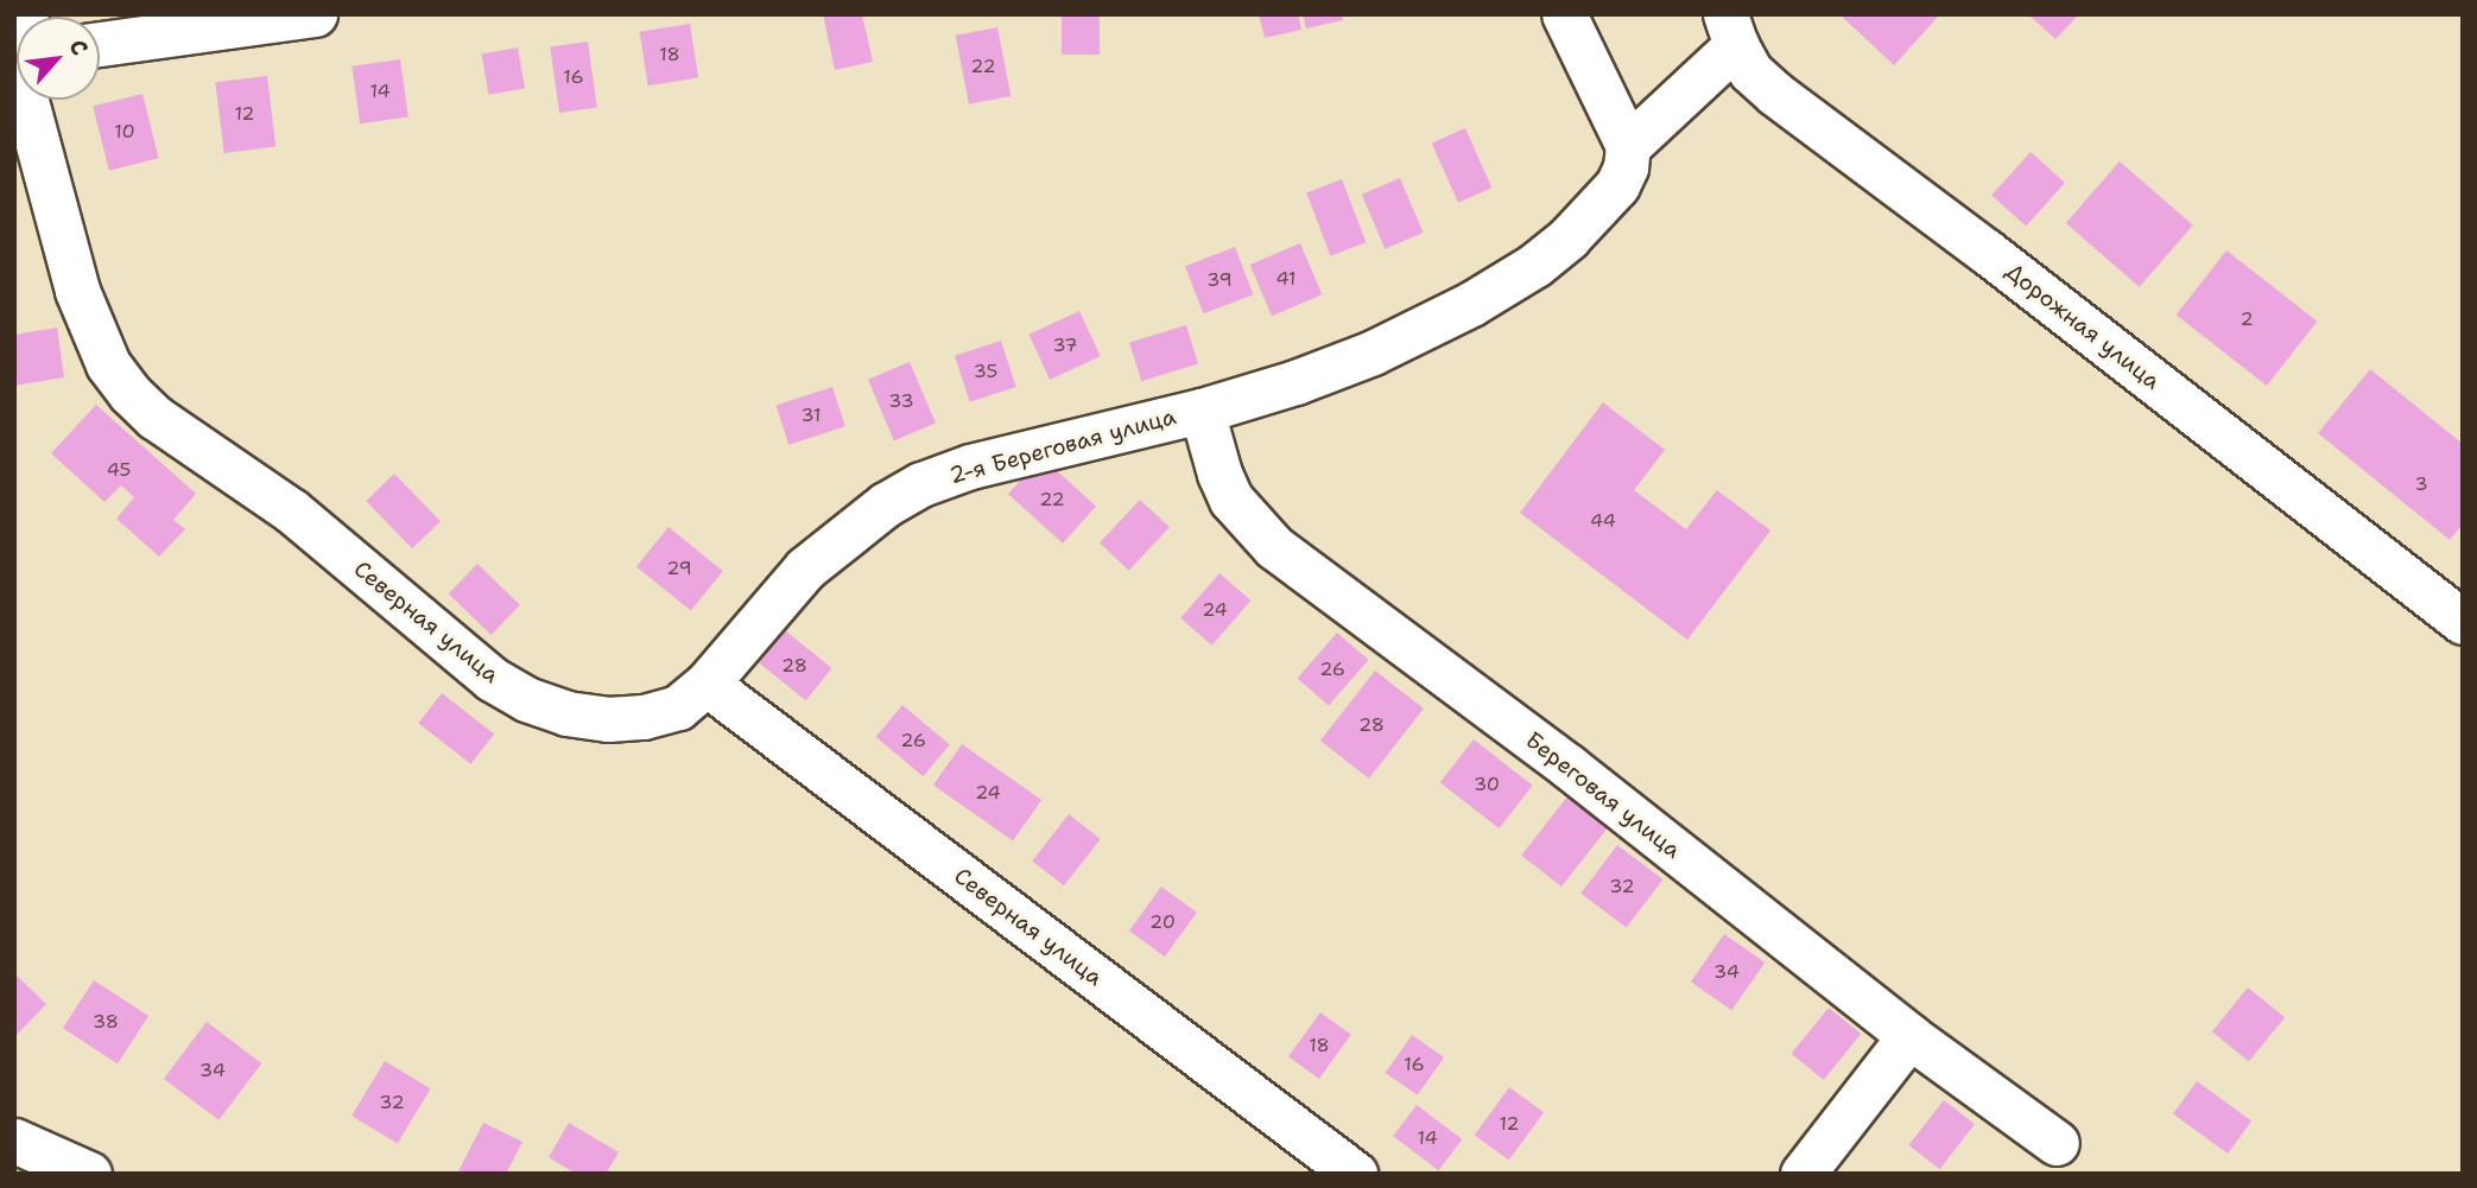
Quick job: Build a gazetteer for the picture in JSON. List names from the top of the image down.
{
  "streets": {
    "street": [
      "Дорожная улица",
      "2-я Береговая улица",
      "Северная улица",
      "Береговая улица"
    ]
  },
  "crossings": [
    ["2-я Береговая улица", "Северная улица"],
    ["2-я Береговая улица", "Береговая улица"]
  ],
  "house_numbers": [
    "18",
    "22",
    "16",
    "14",
    "12",
    "10",
    "41",
    "39",
    "2",
    "37",
    "35",
    "33",
    "31",
    "45",
    "3",
    "22",
    "44",
    "29",
    "24",
    "28",
    "26",
    "28",
    "26",
    "30",
    "24",
    "32",
    "20",
    "34",
    "38",
    "18",
    "16",
    "34",
    "32",
    "12",
    "14"
  ],
  "north": "top right"
}
